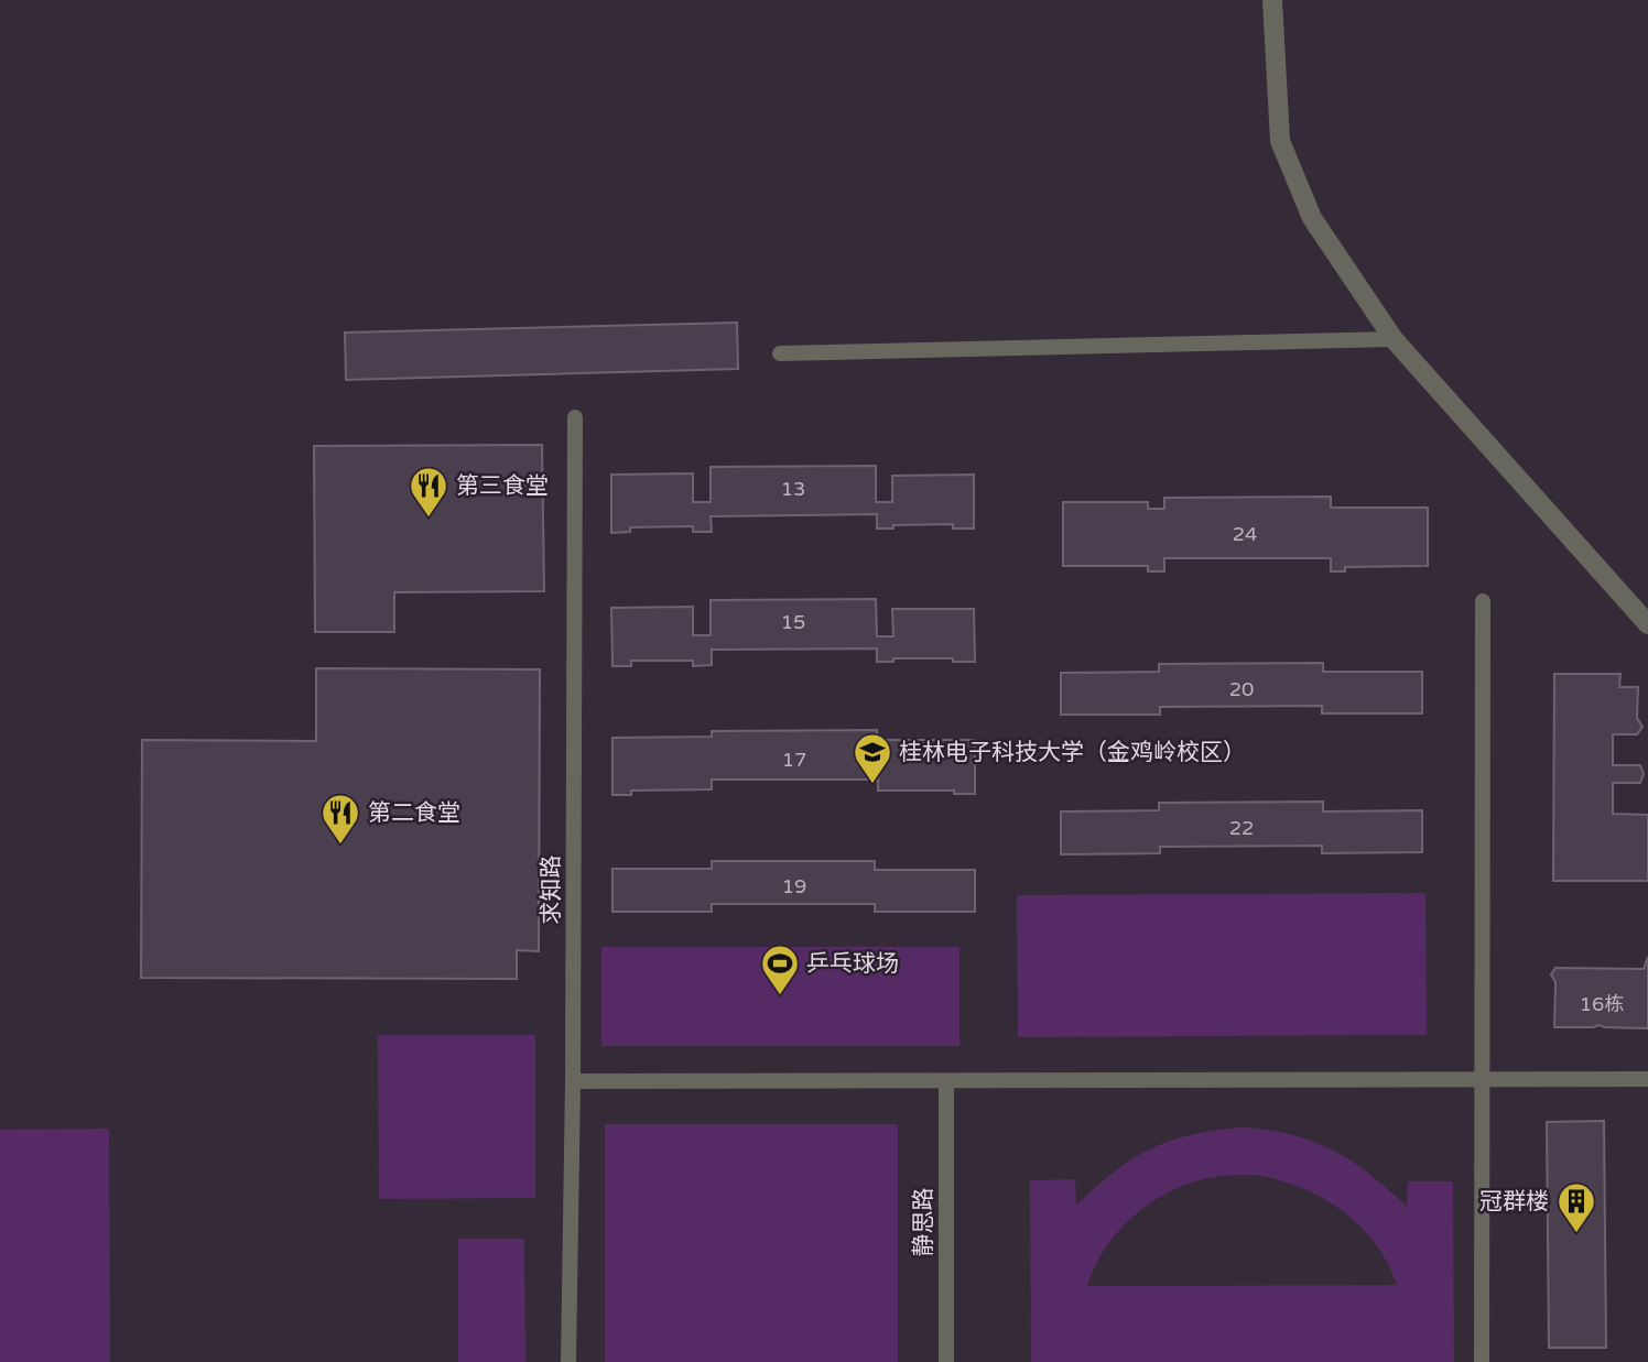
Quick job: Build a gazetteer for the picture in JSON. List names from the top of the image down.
{
  "streets": {
    "lane": ["求知路", "静思路"]
  },
  "places": {
    "restaurant": ["第三食堂", "第二食堂"],
    "school or university": ["桂林电子科技大学（金鸡岭校区）"],
    "sports": ["乒乓球场"],
    "building": ["冠群楼"]
  },
  "house_numbers": [
    "13",
    "24",
    "15",
    "20",
    "17",
    "22",
    "19",
    "16栋"
  ]
}
